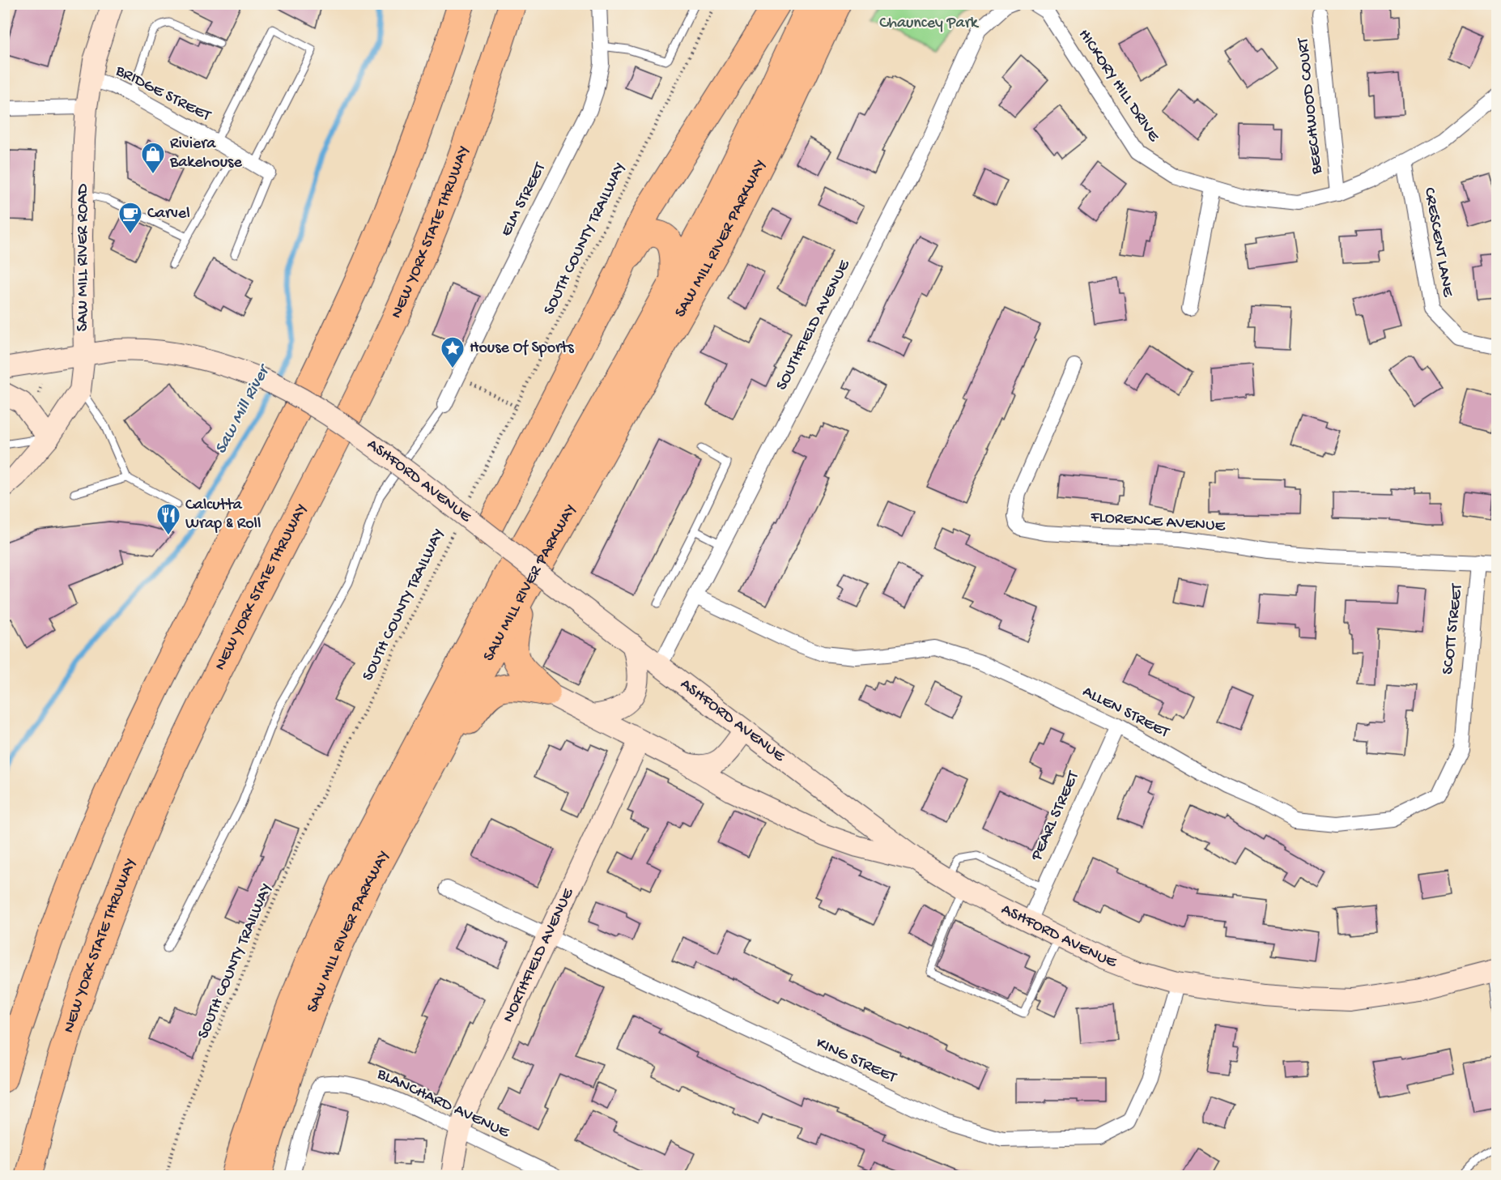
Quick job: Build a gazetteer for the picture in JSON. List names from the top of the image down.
{
  "streets": {
    "highway": ["NEW YORK STATE THRUWAY", "SAW MILL RIVER PARKWAY"],
    "main road": ["SAW MILL RIVER ROAD", "ASHFORD AVENUE", "NORTHFIELD AVENUE"],
    "street": [
      "HICKORY HILL DRIVE",
      "BRIDGE STREET",
      "BEECHWOOD COURT",
      "ELM STREET",
      "CRESCENT LANE",
      "SOUTHFIELD AVENUE",
      "FLORENCE AVENUE",
      "SCOTT STREET",
      "ALLEN STREET",
      "PEARL STREET",
      "KING STREET",
      "BLANCHARD AVENUE"
    ],
    "path": ["SOUTH COUNTY TRAILWAY"]
  },
  "crossings": [
    ["HICKORY HILL DRIVE", "BEECHWOOD COURT"],
    ["HICKORY HILL DRIVE", "CRESCENT LANE"],
    ["BRIDGE STREET", "SAW MILL RIVER ROAD"],
    ["SAW MILL RIVER ROAD", "ASHFORD AVENUE"],
    ["SOUTHFIELD AVENUE", "ASHFORD AVENUE"],
    ["SOUTHFIELD AVENUE", "ALLEN STREET"],
    ["ASHFORD AVENUE", "PEARL STREET"],
    ["ASHFORD AVENUE", "KING STREET"],
    ["FLORENCE AVENUE", "SCOTT STREET"],
    ["SCOTT STREET", "ALLEN STREET"],
    ["ALLEN STREET", "PEARL STREET"],
    ["NORTHFIELD AVENUE", "KING STREET"],
    ["NORTHFIELD AVENUE", "BLANCHARD AVENUE"]
  ],
  "water": ["Saw Mill River"],
  "parks": ["Chauncey Park"],
  "places": {
    "shop": ["Riviera Bakehouse"],
    "cafe": ["Carvel"],
    "place": ["House Of Sports"],
    "restaurant": ["Calcutta Wrap & Roll"]
  }
}
